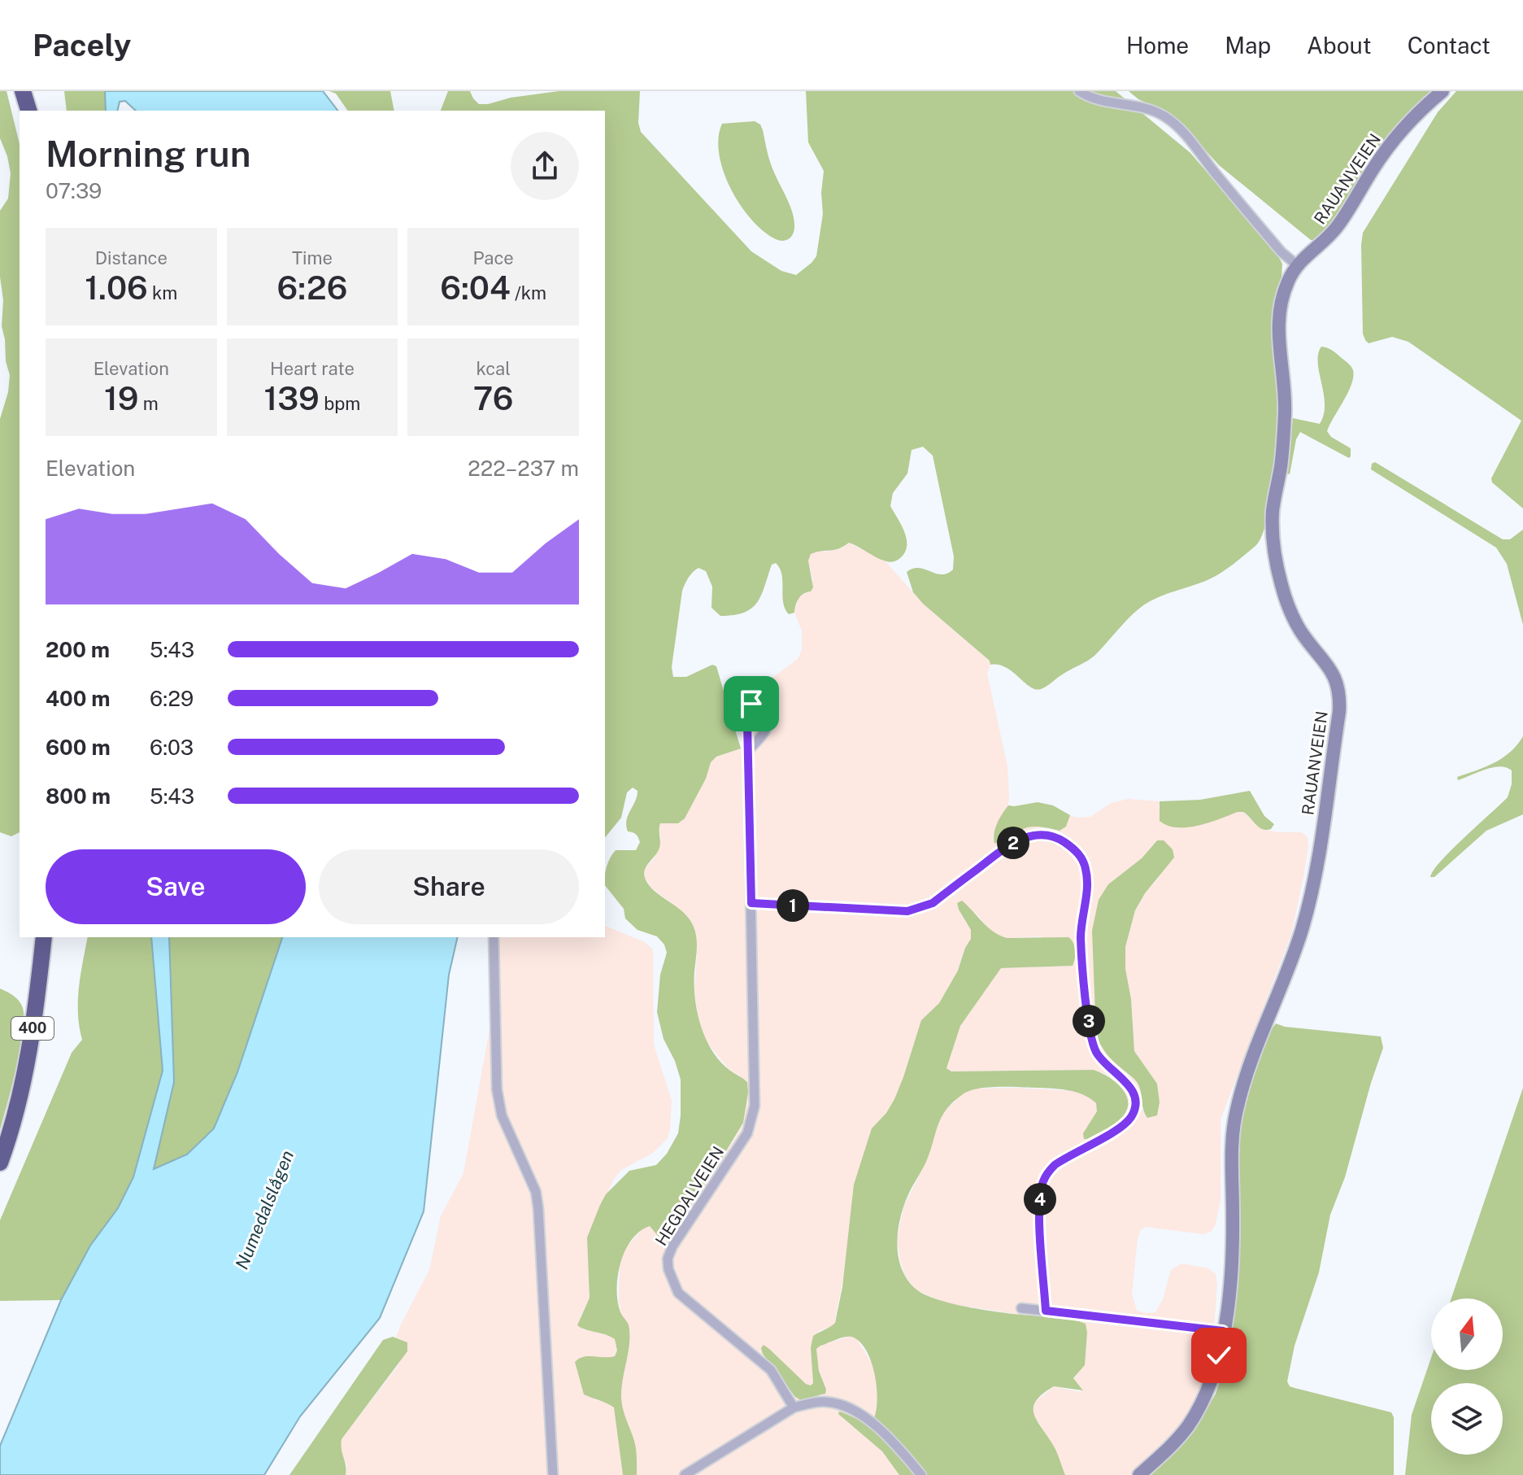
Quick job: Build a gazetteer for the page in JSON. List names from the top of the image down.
{
  "streets": {
    "highway": ["400"],
    "main road": ["RAUANVEIEN"],
    "street": ["HEGDALVEIEN"]
  },
  "water": ["Numedalslågen"],
  "north": "top",
  "page": {
    "header": "Pacely",
    "nav": [
      "Home",
      "Map",
      "About",
      "Contact"
    ],
    "heading": ["Morning run", "07:39"],
    "stats": [
      ["Distance", "1.06 km"],
      ["Time", "6:26"],
      ["Pace", "6:04 /km"],
      ["Elevation", "19 m"],
      ["Heart rate", "139 bpm"],
      ["kcal", "76"]
    ],
    "chart": ["Elevation", "222–237 m"],
    "list": [
      {
        "name": "200 m",
        "note": "5:43"
      },
      {
        "name": "400 m",
        "note": "6:29"
      },
      {
        "name": "600 m",
        "note": "6:03"
      },
      {
        "name": "800 m",
        "note": "5:43"
      }
    ],
    "pins": [
      "2",
      "1",
      "3",
      "4"
    ],
    "buttons": ["Save", "Share"]
  }
}
